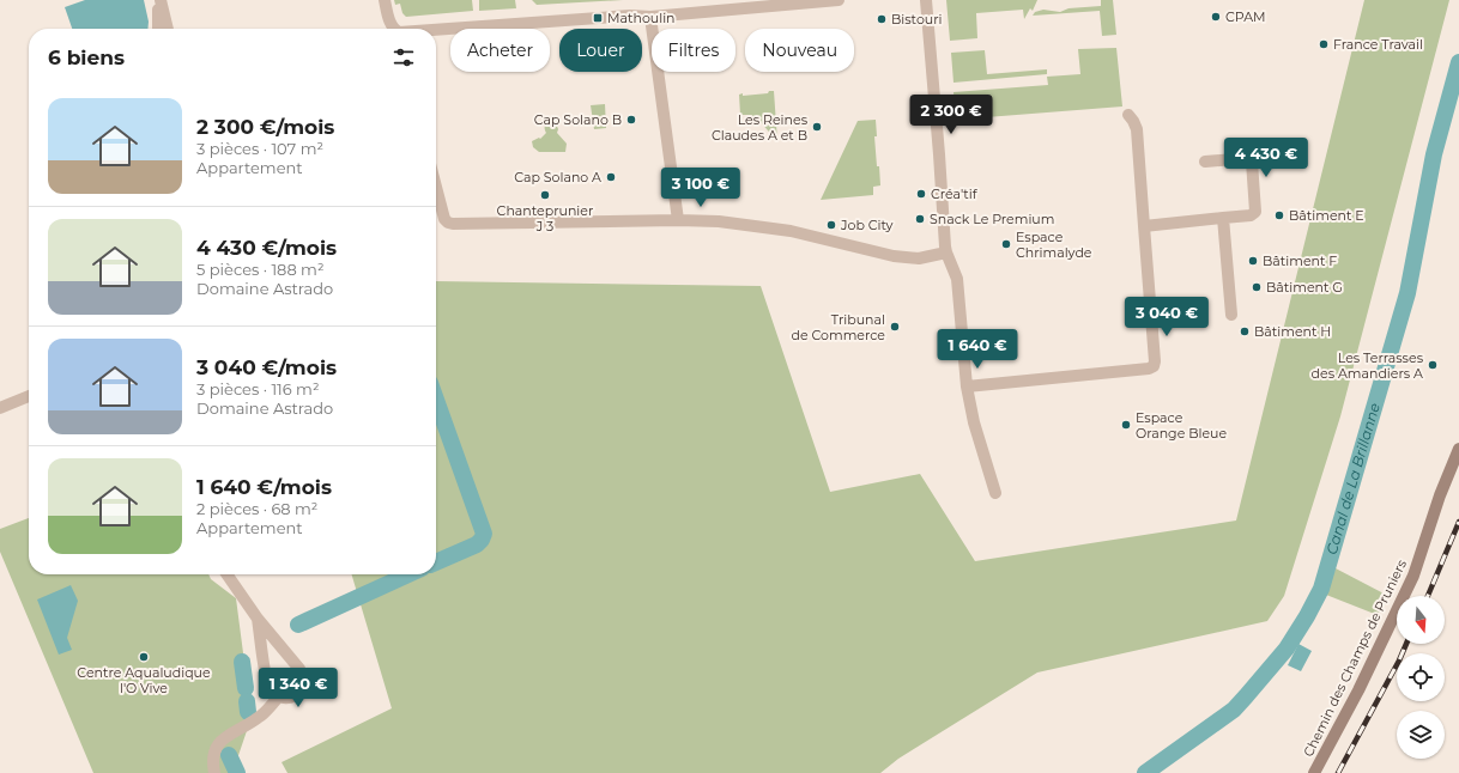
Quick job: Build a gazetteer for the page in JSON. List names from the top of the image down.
{
  "streets": {
    "street": ["Chemin des Champs de Pruniers"]
  },
  "water": ["Canal de La Brillanne"],
  "places": {
    "other": [
      "CPAM",
      "Bistouri",
      "France Travail",
      "Cap Solano B",
      "Les Reines Claudes A et B",
      "Cap Solano A",
      "Créa'tif",
      "Chanteprunier J 3",
      "Bâtiment E",
      "Snack Le Premium",
      "Job City",
      "Espace Chrimalyde",
      "Bâtiment F",
      "Bâtiment G",
      "Tribunal de Commerce",
      "Bâtiment H",
      "Les Terrasses des Amandiers A",
      "Espace Orange Bleue",
      "Centre Aqualudique l'O Vive"
    ],
    "transit": ["Mathoulin"]
  },
  "north": "bottom",
  "page": {
    "chip": [
      "Acheter",
      "Louer",
      "Filtres",
      "Nouveau"
    ],
    "heading": "6 biens",
    "list": [
      {
        "name": "2 300 €/mois",
        "note": "3 pièces · 107 m² · Appartement"
      },
      {
        "name": "4 430 €/mois",
        "note": "5 pièces · 188 m² · Domaine Astrado"
      },
      {
        "name": "3 040 €/mois",
        "note": "3 pièces · 116 m² · Domaine Astrado"
      },
      {
        "name": "1 640 €/mois",
        "note": "2 pièces · 68 m² · Appartement"
      }
    ],
    "price": [
      "2 300 €",
      "4 430 €",
      "3 100 €",
      "3 040 €",
      "1 640 €",
      "1 340 €"
    ]
  }
}
